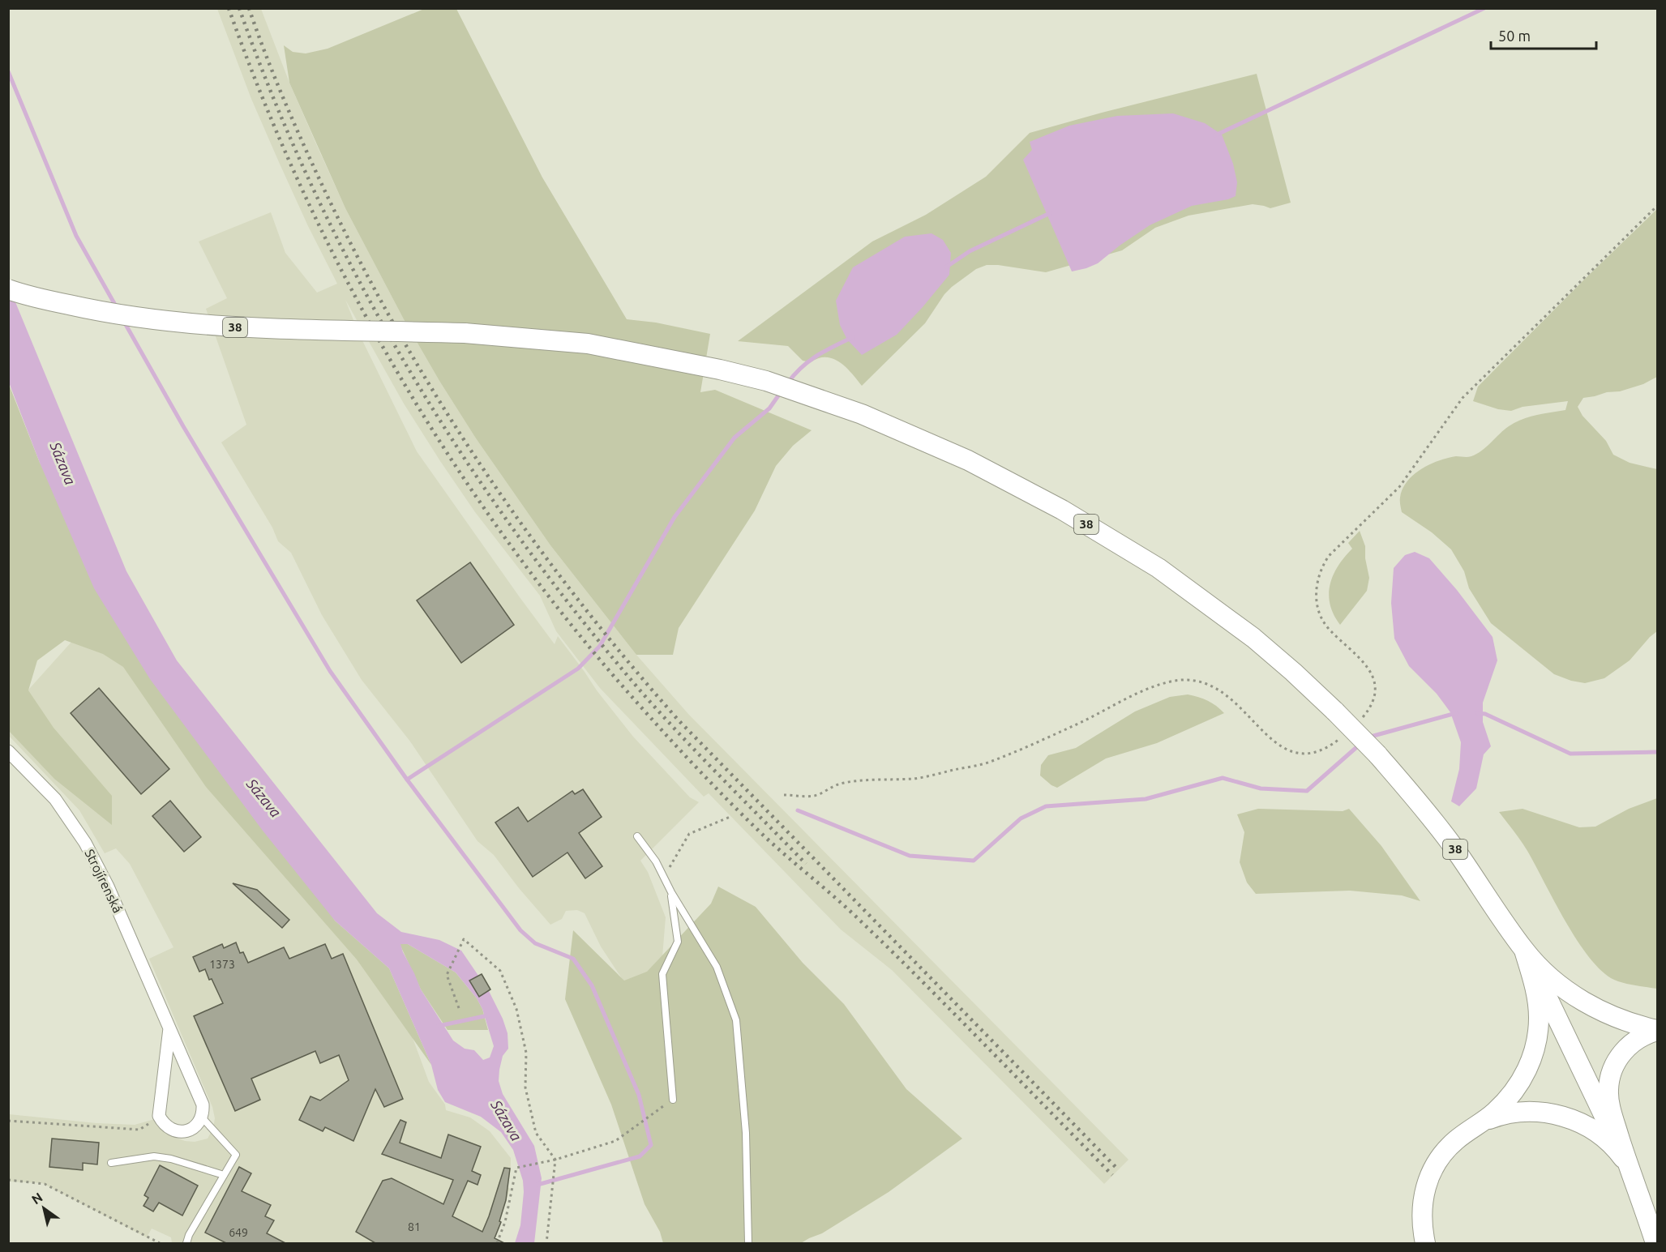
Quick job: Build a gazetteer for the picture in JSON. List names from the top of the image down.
{
  "streets": {
    "main road": ["38"],
    "street": ["Strojírenská"]
  },
  "water": ["Sázava"],
  "house_numbers": ["1373", "81", "649"],
  "scale_bar": "50 m",
  "north": "top left"
}
